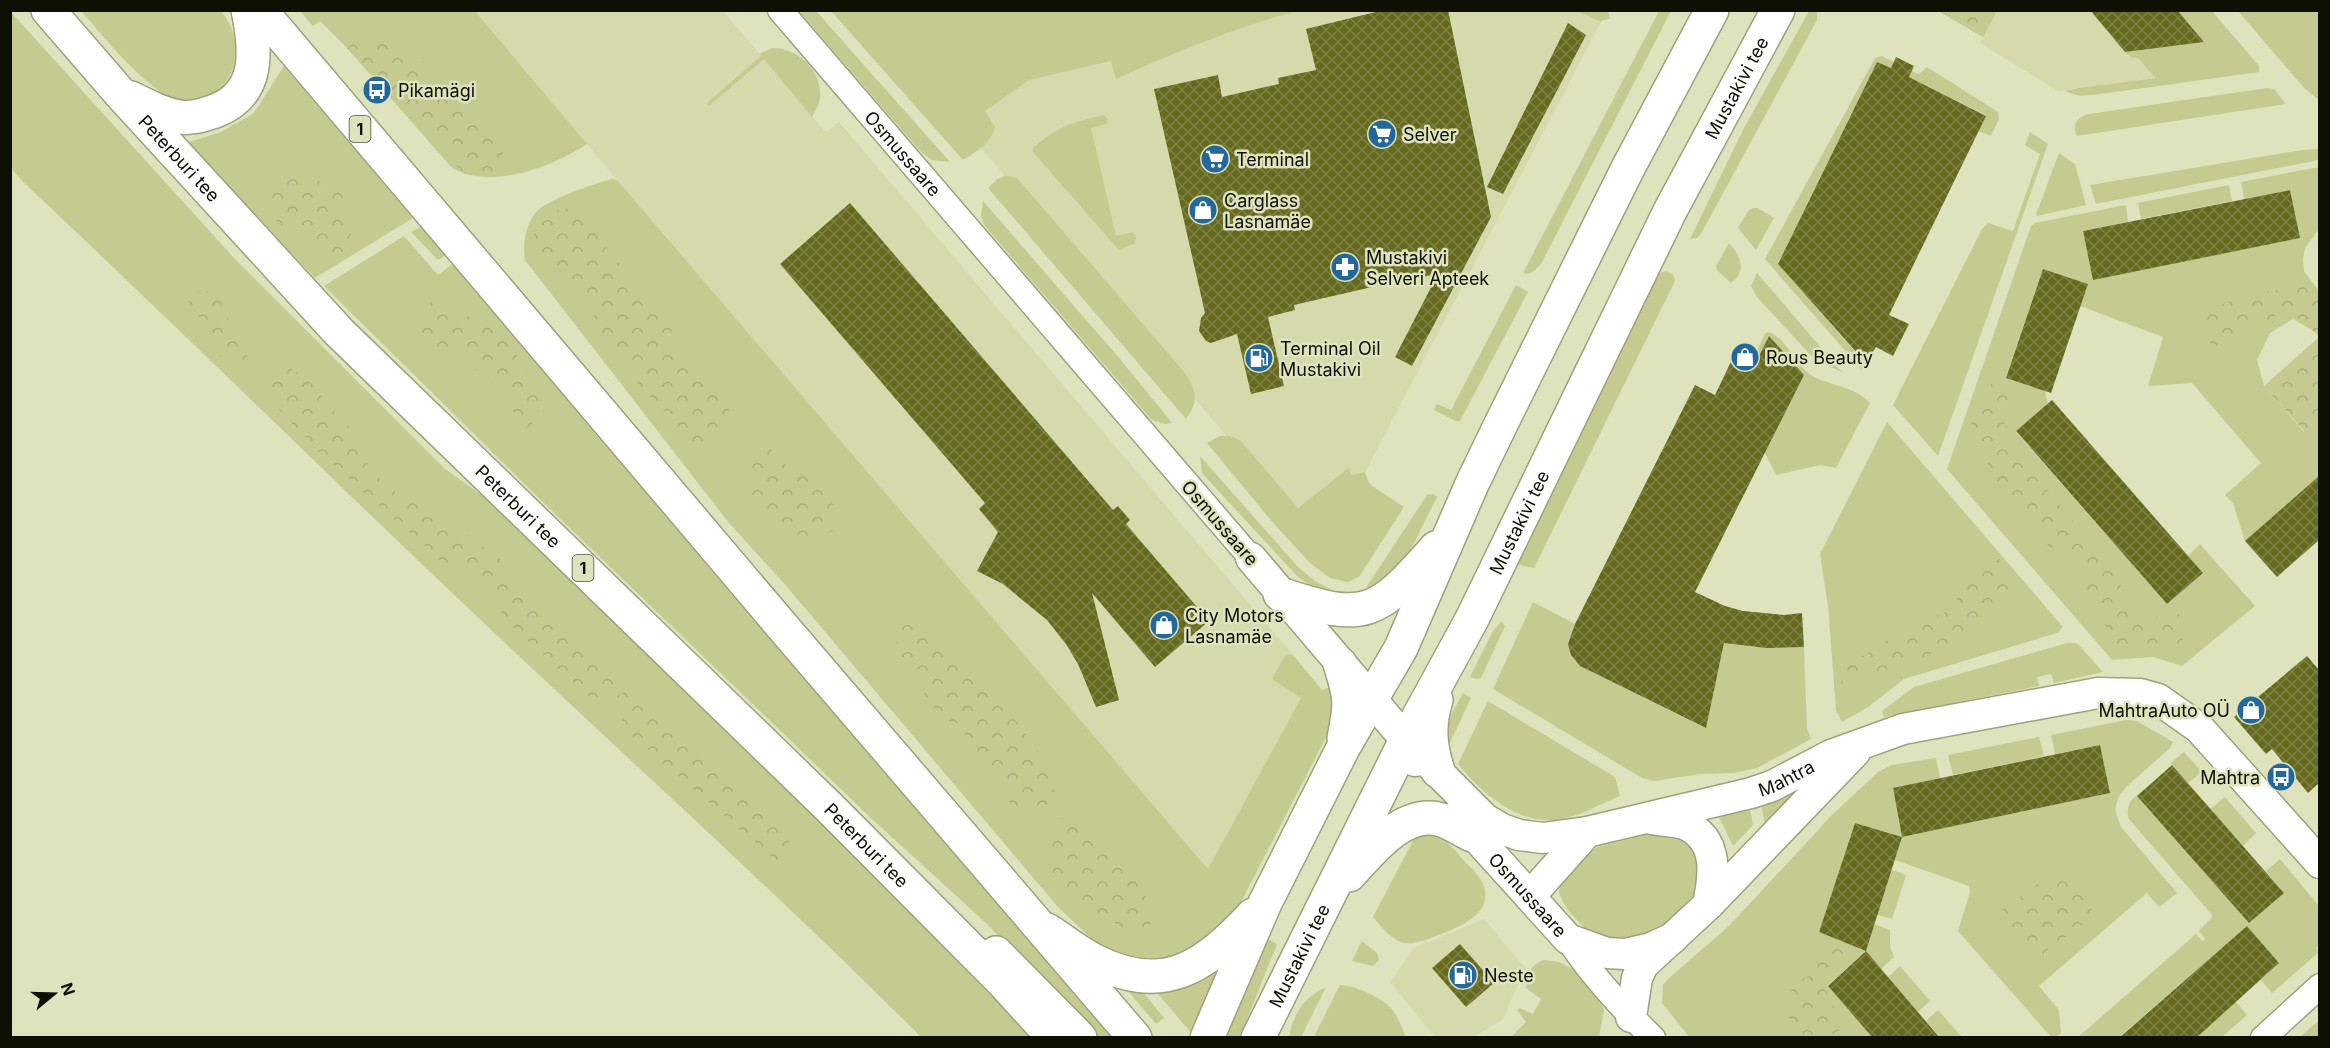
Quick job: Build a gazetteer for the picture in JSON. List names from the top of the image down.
{
  "streets": {
    "main road": ["Mustakivi tee", "1", "Peterburi tee"],
    "street": ["Osmussaare", "Mahtra"]
  },
  "crossings": [
    ["Mustakivi tee", "Osmussaare"],
    ["Osmussaare", "Mahtra"]
  ],
  "places": {
    "bus stop": ["Pikamägi", "Mahtra"],
    "supermarket": ["Selver", "Terminal"],
    "shop": [
      "Carglass Lasnamäe",
      "Rous Beauty",
      "City Motors Lasnamäe",
      "MahtraAuto OÜ"
    ],
    "pharmacy": ["Mustakivi Selveri Apteek"],
    "fuel station": ["Terminal Oil Mustakivi", "Neste"]
  },
  "north": "right"
}
